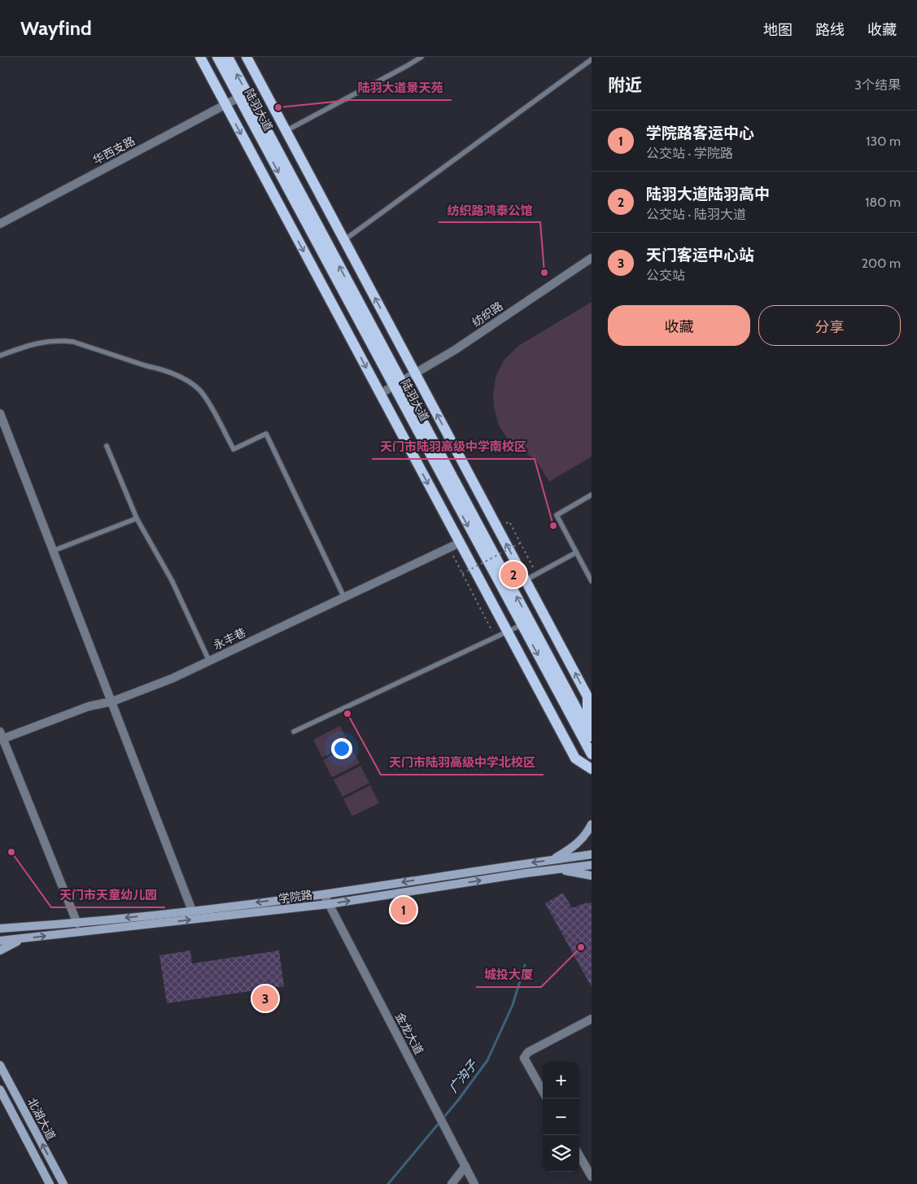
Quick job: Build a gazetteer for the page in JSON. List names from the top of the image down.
{
  "streets": {
    "main road": ["陆羽大道", "学院路", "北湖大道"],
    "street": [
      "华西支路",
      "纺织路",
      "永丰巷",
      "金龙大道"
    ]
  },
  "crossings": [
    ["陆羽大道", "华西支路"],
    ["陆羽大道", "纺织路"],
    ["学院路", "金龙大道"]
  ],
  "water": ["广沟子"],
  "places": [
    "陆羽大道景天苑",
    "纺织路鸿泰公馆",
    "天门市陆羽高级中学南校区",
    "天门市陆羽高级中学北校区",
    "天门市天童幼儿园",
    "城投大厦"
  ],
  "page": {
    "header": "Wayfind",
    "nav": ["地图", "路线", "收藏"],
    "heading": ["附近", "3个结果"],
    "list": [
      {
        "mark": "1",
        "name": "学院路客运中心",
        "note": "公交站 · 学院路",
        "value": "130 m"
      },
      {
        "mark": "2",
        "name": "陆羽大道陆羽高中",
        "note": "公交站 · 陆羽大道",
        "value": "180 m"
      },
      {
        "mark": "3",
        "name": "天门客运中心站",
        "note": "公交站",
        "value": "200 m"
      }
    ],
    "buttons": ["收藏", "分享"],
    "pins": ["2", "1", "3"],
    "map_buttons": ["+", "−"]
  }
}
